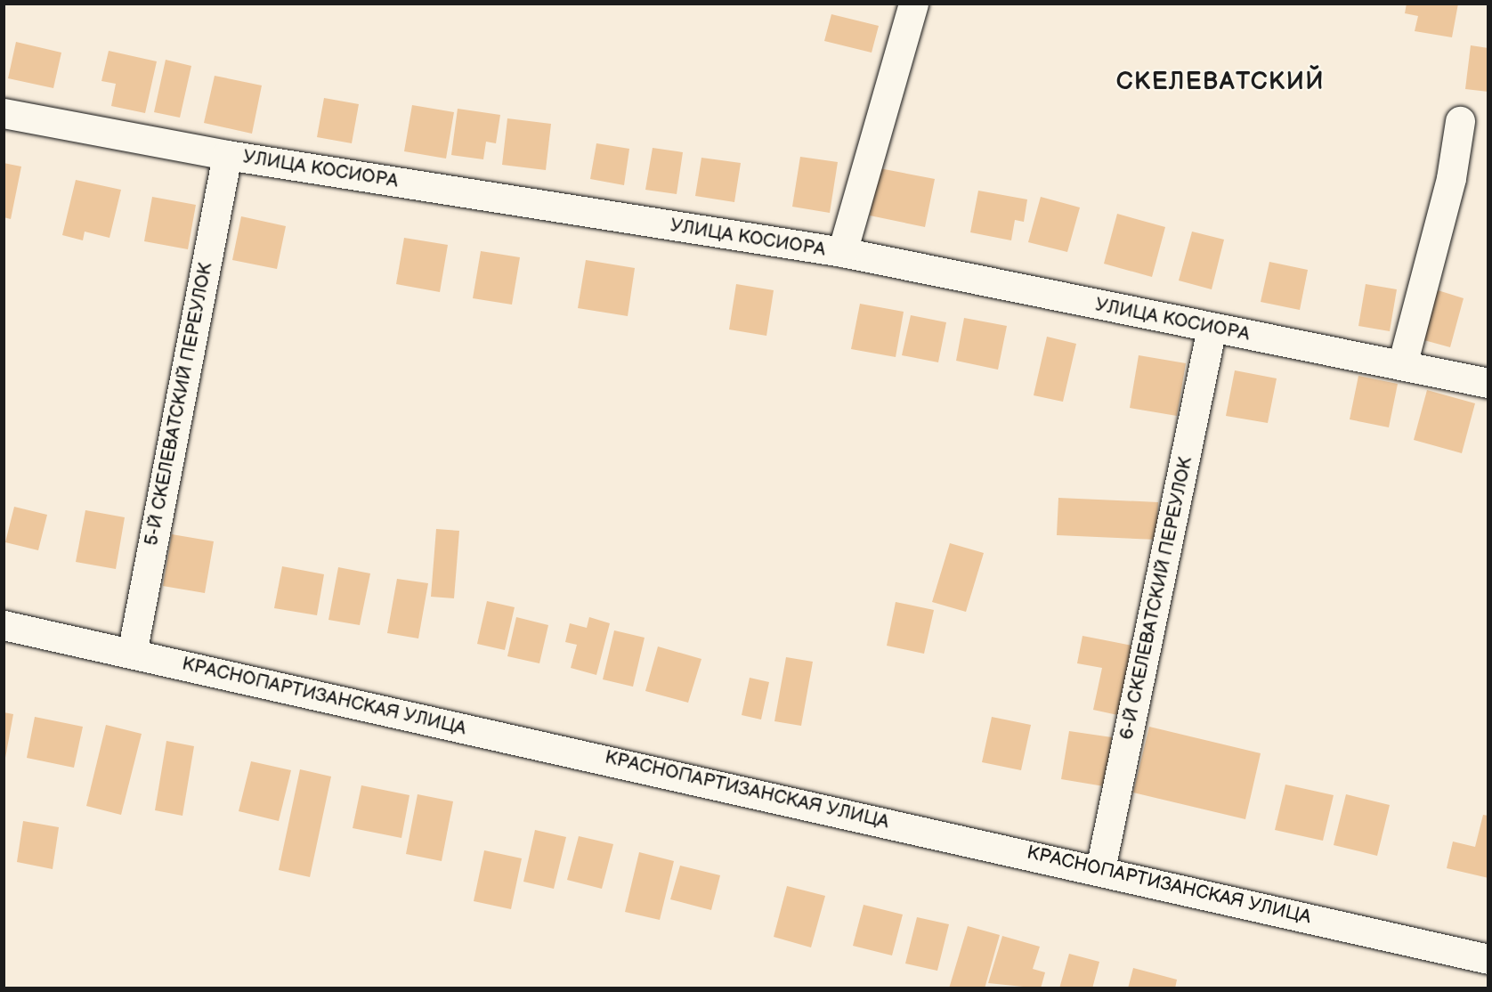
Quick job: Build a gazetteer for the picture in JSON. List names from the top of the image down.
{
  "streets": {
    "street": [
      "УЛИЦА КОСИОРА",
      "5-Й СКЕЛЕВАТСКИЙ ПЕРЕУЛОК",
      "6-Й СКЕЛЕВАТСКИЙ ПЕРЕУЛОК",
      "КРАСНОПАРТИЗАНСКАЯ УЛИЦА"
    ]
  },
  "crossings": [
    ["УЛИЦА КОСИОРА", "5-Й СКЕЛЕВАТСКИЙ ПЕРЕУЛОК"],
    ["УЛИЦА КОСИОРА", "6-Й СКЕЛЕВАТСКИЙ ПЕРЕУЛОК"],
    ["5-Й СКЕЛЕВАТСКИЙ ПЕРЕУЛОК", "КРАСНОПАРТИЗАНСКАЯ УЛИЦА"],
    ["6-Й СКЕЛЕВАТСКИЙ ПЕРЕУЛОК", "КРАСНОПАРТИЗАНСКАЯ УЛИЦА"]
  ],
  "districts": ["СКЕЛЕВАТСКИЙ"]
}
